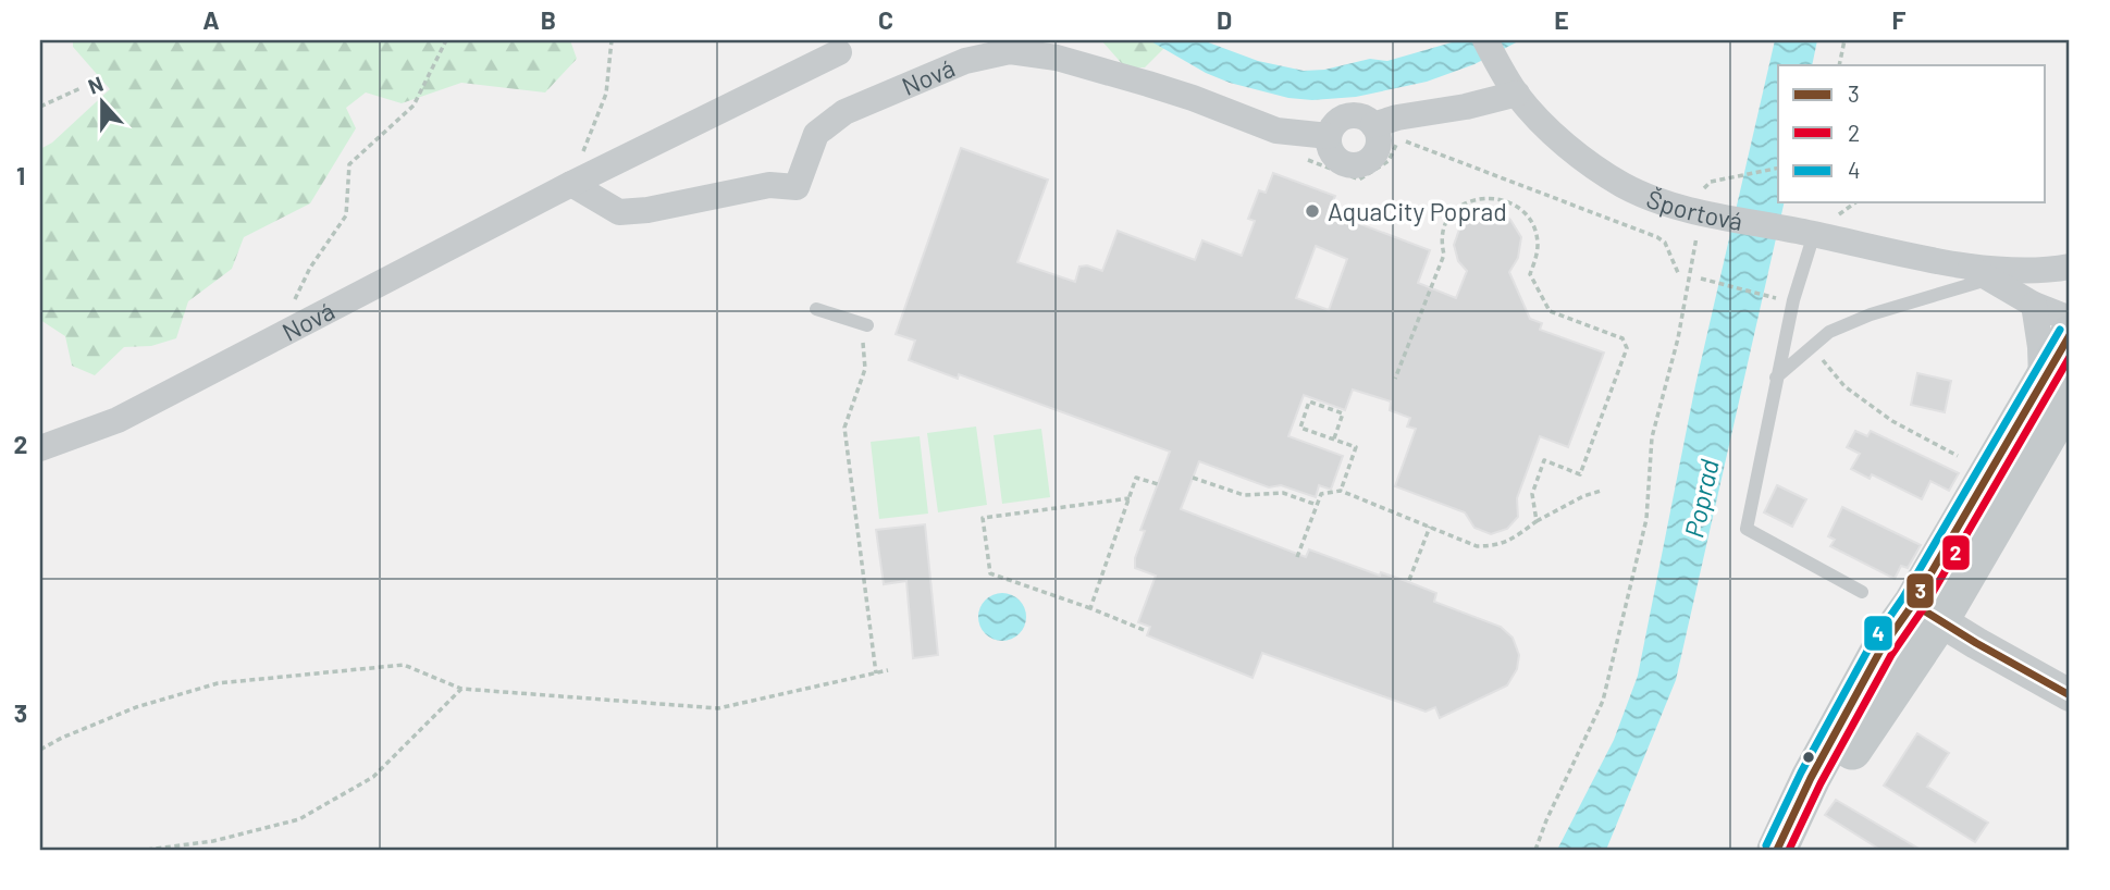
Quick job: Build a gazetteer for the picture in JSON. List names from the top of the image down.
{
  "streets": {
    "street": ["Nová", "Športová"]
  },
  "water": ["Poprad"],
  "places": ["AquaCity Poprad"],
  "lines": ["transit line 4", "transit line 3", "transit line 2"],
  "legend": ["3", "2", "4"],
  "north": "top",
  "grid": {
    "columns": [
      "A",
      "B",
      "C",
      "D",
      "E",
      "F"
    ],
    "rows": ["1", "2", "3"]
  }
}
